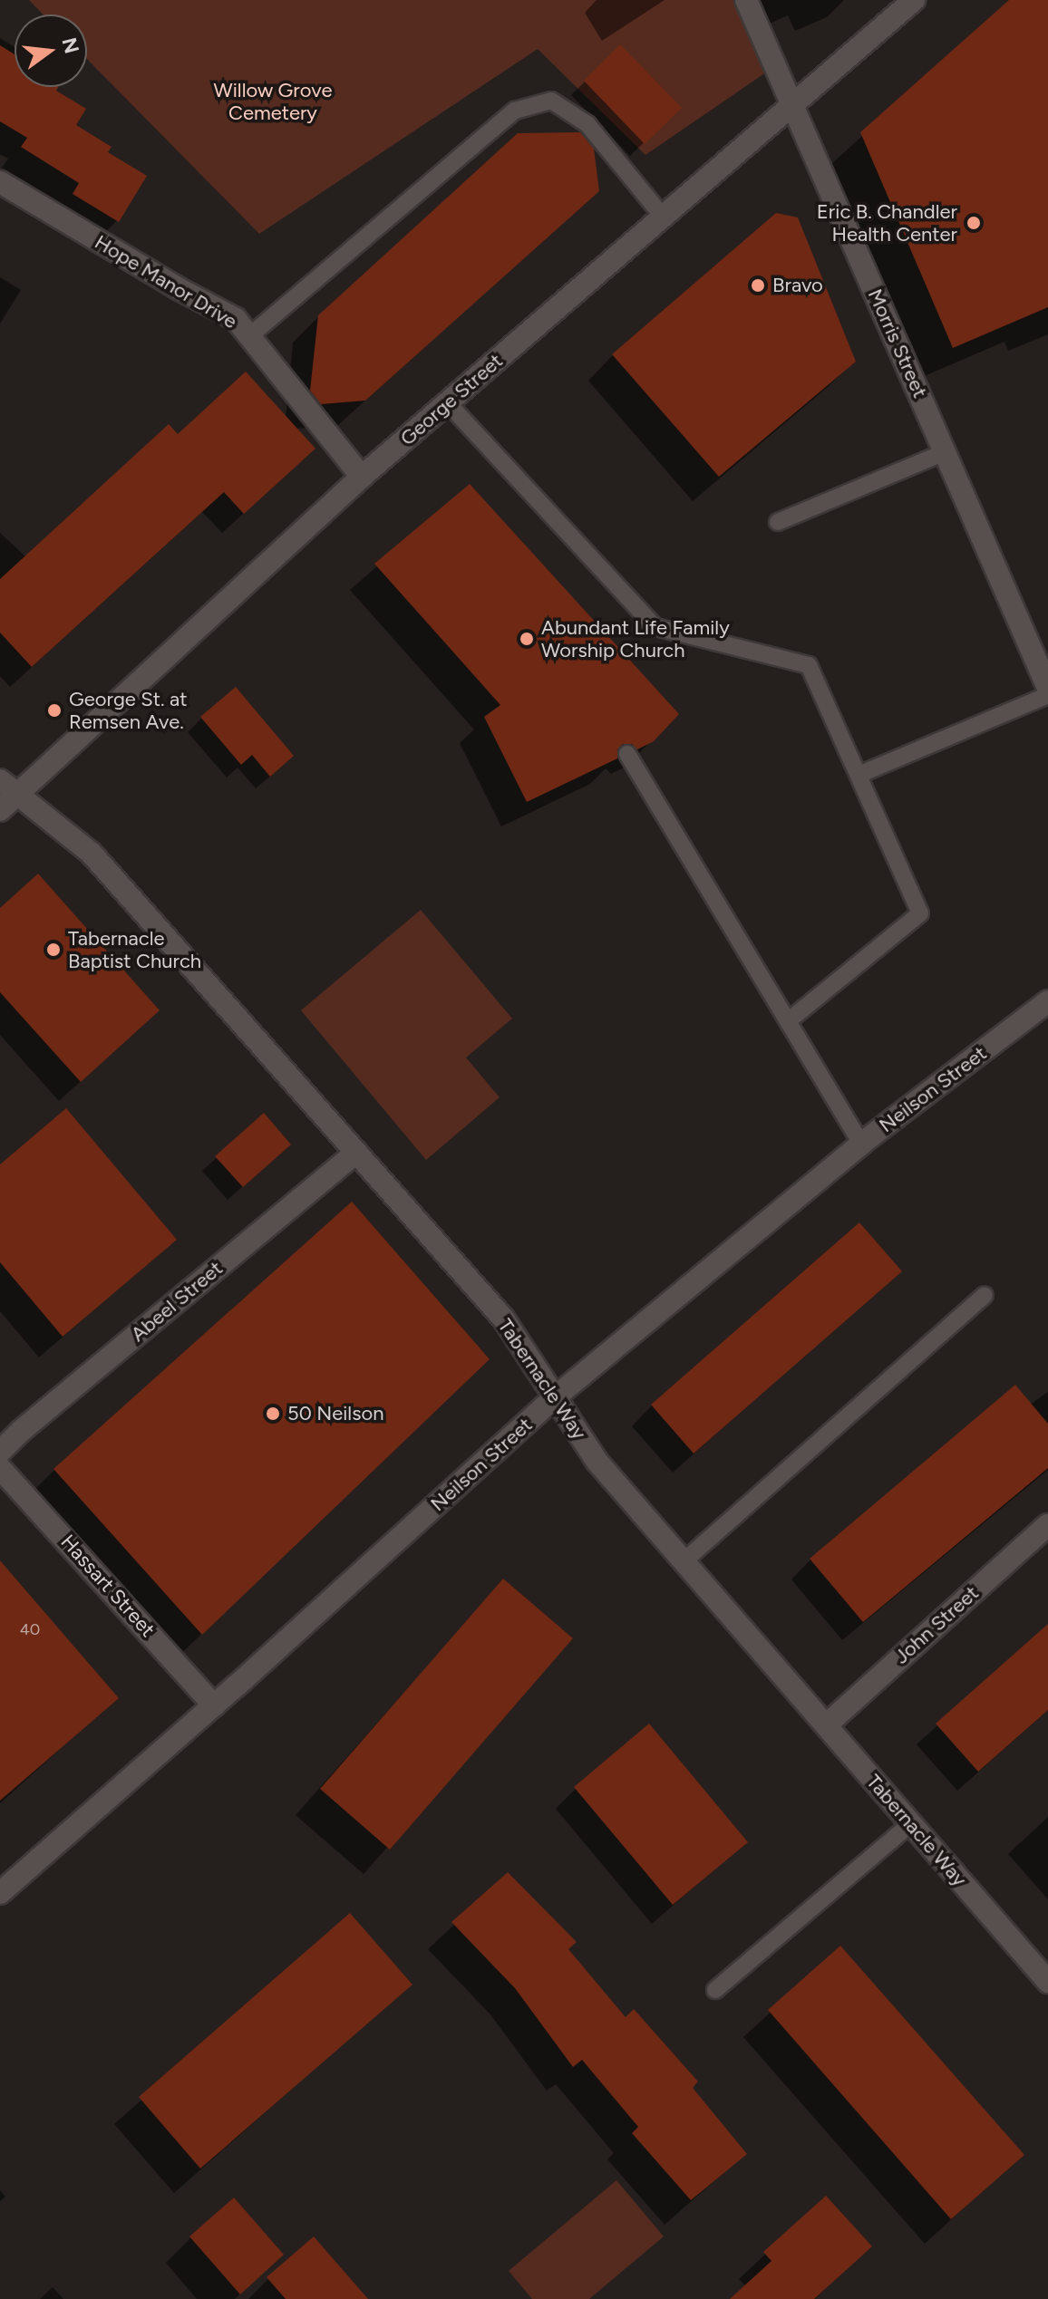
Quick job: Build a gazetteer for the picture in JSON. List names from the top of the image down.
{
  "streets": {
    "street": [
      "Hope Manor Drive",
      "Morris Street",
      "George Street",
      "Neilson Street",
      "Abeel Street",
      "Tabernacle Way",
      "Hassart Street",
      "John Street"
    ]
  },
  "crossings": [
    ["Hope Manor Drive", "George Street"],
    ["Morris Street", "George Street"],
    ["George Street", "Tabernacle Way"],
    ["Neilson Street", "Tabernacle Way"],
    ["Neilson Street", "Hassart Street"],
    ["Abeel Street", "Tabernacle Way"],
    ["Tabernacle Way", "John Street"]
  ],
  "parks": ["Willow Grove Cemetery"],
  "places": [
    "Eric B. Chandler Health Center",
    "Bravo",
    "Abundant Life Family Worship Church",
    "George St. at Remsen Ave.",
    "Tabernacle Baptist Church",
    "50 Neilson"
  ],
  "house_numbers": ["40"],
  "north": "right"
}
